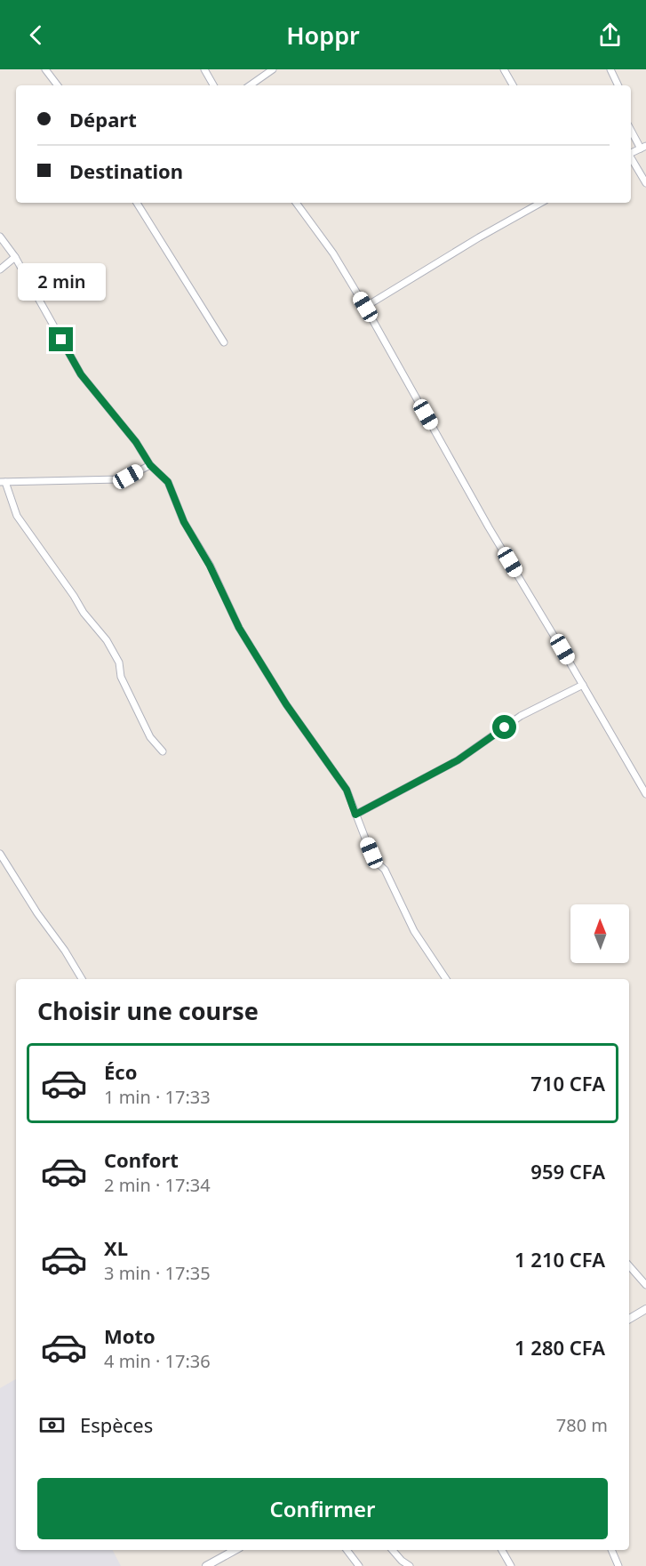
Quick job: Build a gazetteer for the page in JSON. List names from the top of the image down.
{
  "north": "top",
  "page": {
    "header": "Hoppr",
    "banner": ["Départ", "Destination"],
    "bubble": "2 min",
    "heading": "Choisir une course",
    "list": [
      {
        "name": "Éco",
        "note": "1 min · 17:33",
        "value": "710 CFA"
      },
      {
        "name": "Confort",
        "note": "2 min · 17:34",
        "value": "959 CFA"
      },
      {
        "name": "XL",
        "note": "3 min · 17:35",
        "value": "1 210 CFA"
      },
      {
        "name": "Moto",
        "note": "4 min · 17:36",
        "value": "1 280 CFA"
      }
    ],
    "pay": ["Espèces", "780 m"],
    "buttons": "Confirmer"
  }
}
